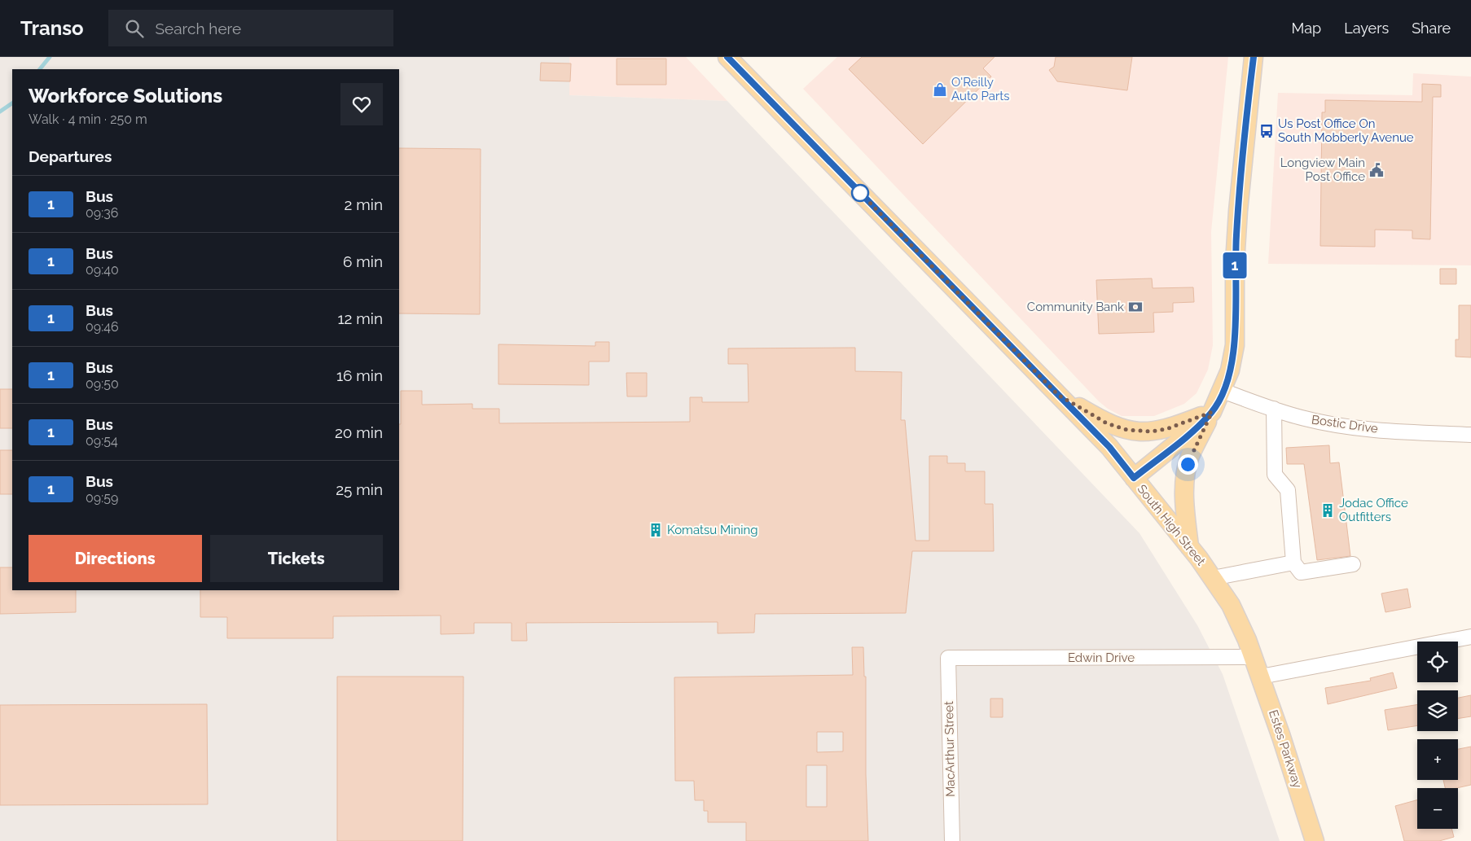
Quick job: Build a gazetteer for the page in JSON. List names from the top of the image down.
{
  "streets": {
    "main road": ["South High Street", "Estes Parkway"],
    "street": ["Bostic Drive", "Edwin Drive", "MacArthur Street"]
  },
  "crossings": [
    ["South High Street", "Edwin Drive"],
    ["South High Street", "Estes Parkway"],
    ["Edwin Drive", "MacArthur Street"],
    ["Edwin Drive", "Estes Parkway"]
  ],
  "places": {
    "shop": ["O'Reilly Auto Parts"],
    "bus stop": ["Us Post Office On South Mobberly Avenue"],
    "public building": ["Longview Main Post Office"],
    "bank": ["Community Bank"],
    "building": ["Jodac Office Outfitters", "Komatsu Mining"]
  },
  "lines": ["bus line 1"],
  "page": {
    "header": "Transo",
    "search": "Search here",
    "nav": ["Map", "Layers", "Share"],
    "on_map": "1",
    "heading": [
      ["Workforce Solutions", "Walk · 4 min · 250 m"],
      "Departures"
    ],
    "list": [
      {
        "mark": "1",
        "name": "Bus",
        "note": "09:36",
        "value": "2 min"
      },
      {
        "mark": "1",
        "name": "Bus",
        "note": "09:40",
        "value": "6 min"
      },
      {
        "mark": "1",
        "name": "Bus",
        "note": "09:46",
        "value": "12 min"
      },
      {
        "mark": "1",
        "name": "Bus",
        "note": "09:50",
        "value": "16 min"
      },
      {
        "mark": "1",
        "name": "Bus",
        "note": "09:54",
        "value": "20 min"
      },
      {
        "mark": "1",
        "name": "Bus",
        "note": "09:59",
        "value": "25 min"
      }
    ],
    "buttons": ["Directions", "Tickets"],
    "map_buttons": ["+", "−"]
  }
}
